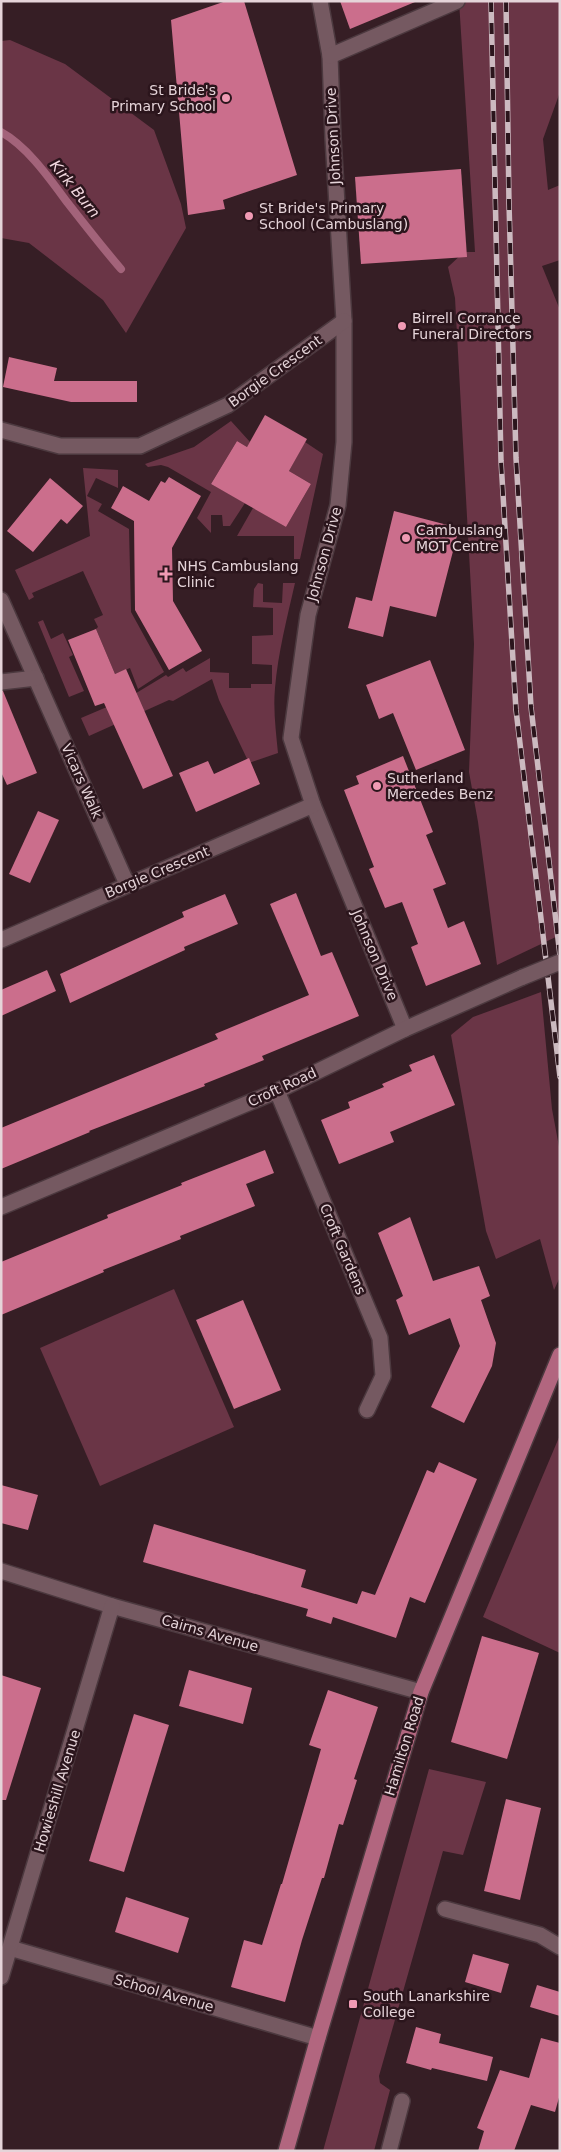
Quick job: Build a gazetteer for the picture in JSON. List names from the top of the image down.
{
  "streets": {
    "main road": ["Hamilton Road"],
    "street": [
      "Johnson Drive",
      "Borgie Crescent",
      "Vicars Walk",
      "Croft Road",
      "Croft Gardens",
      "Cairns Avenue",
      "Howieshill Avenue",
      "School Avenue"
    ]
  },
  "crossings": [
    ["Johnson Drive", "Borgie Crescent"],
    ["Johnson Drive", "Croft Road"],
    ["Borgie Crescent", "Vicars Walk"],
    ["Croft Road", "Croft Gardens"],
    ["Cairns Avenue", "Hamilton Road"],
    ["Cairns Avenue", "Howieshill Avenue"],
    ["Hamilton Road", "School Avenue"],
    ["Howieshill Avenue", "School Avenue"]
  ],
  "water": ["Kirk Burn"],
  "places": {
    "other": [
      "St Bride's Primary School",
      "St Bride's Primary School (Cambuslang)",
      "Birrell Corrance Funeral Directors",
      "Cambuslang MOT Centre",
      "Sutherland Mercedes Benz"
    ],
    "health": ["NHS Cambuslang Clinic"],
    "transit": ["South Lanarkshire College"]
  }
}
